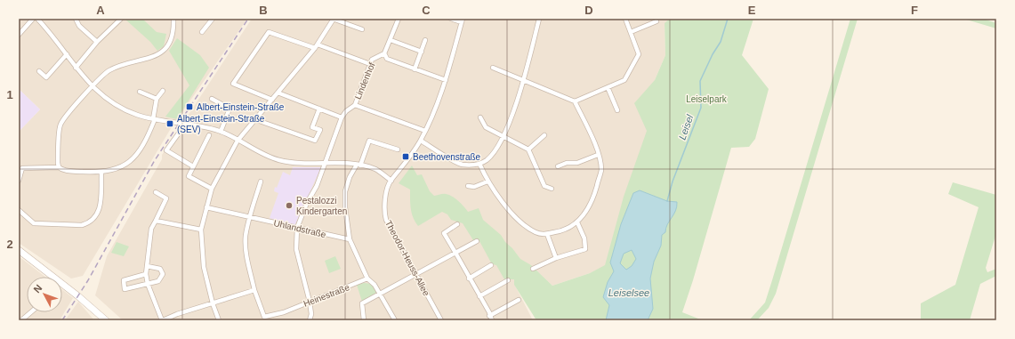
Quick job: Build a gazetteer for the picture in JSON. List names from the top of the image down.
{
  "streets": {
    "street": [
      "Lindenhof",
      "Uhlandstraße",
      "Theodor-Heuss-Allee",
      "Heinestraße"
    ]
  },
  "crossings": [
    ["Lindenhof", "Uhlandstraße"],
    ["Lindenhof", "Heinestraße"],
    ["Uhlandstraße", "Heinestraße"]
  ],
  "water": ["Leisel", "Leiselsee"],
  "parks": ["Leiselpark"],
  "places": {
    "transit": ["Albert-Einstein-Straße", "Albert-Einstein-Straße (SEV)", "Beethovenstraße"],
    "other": ["Pestalozzi Kindergarten"]
  },
  "north": "top left",
  "grid": {
    "columns": [
      "A",
      "B",
      "C",
      "D",
      "E",
      "F"
    ],
    "rows": ["1", "2"]
  }
}
